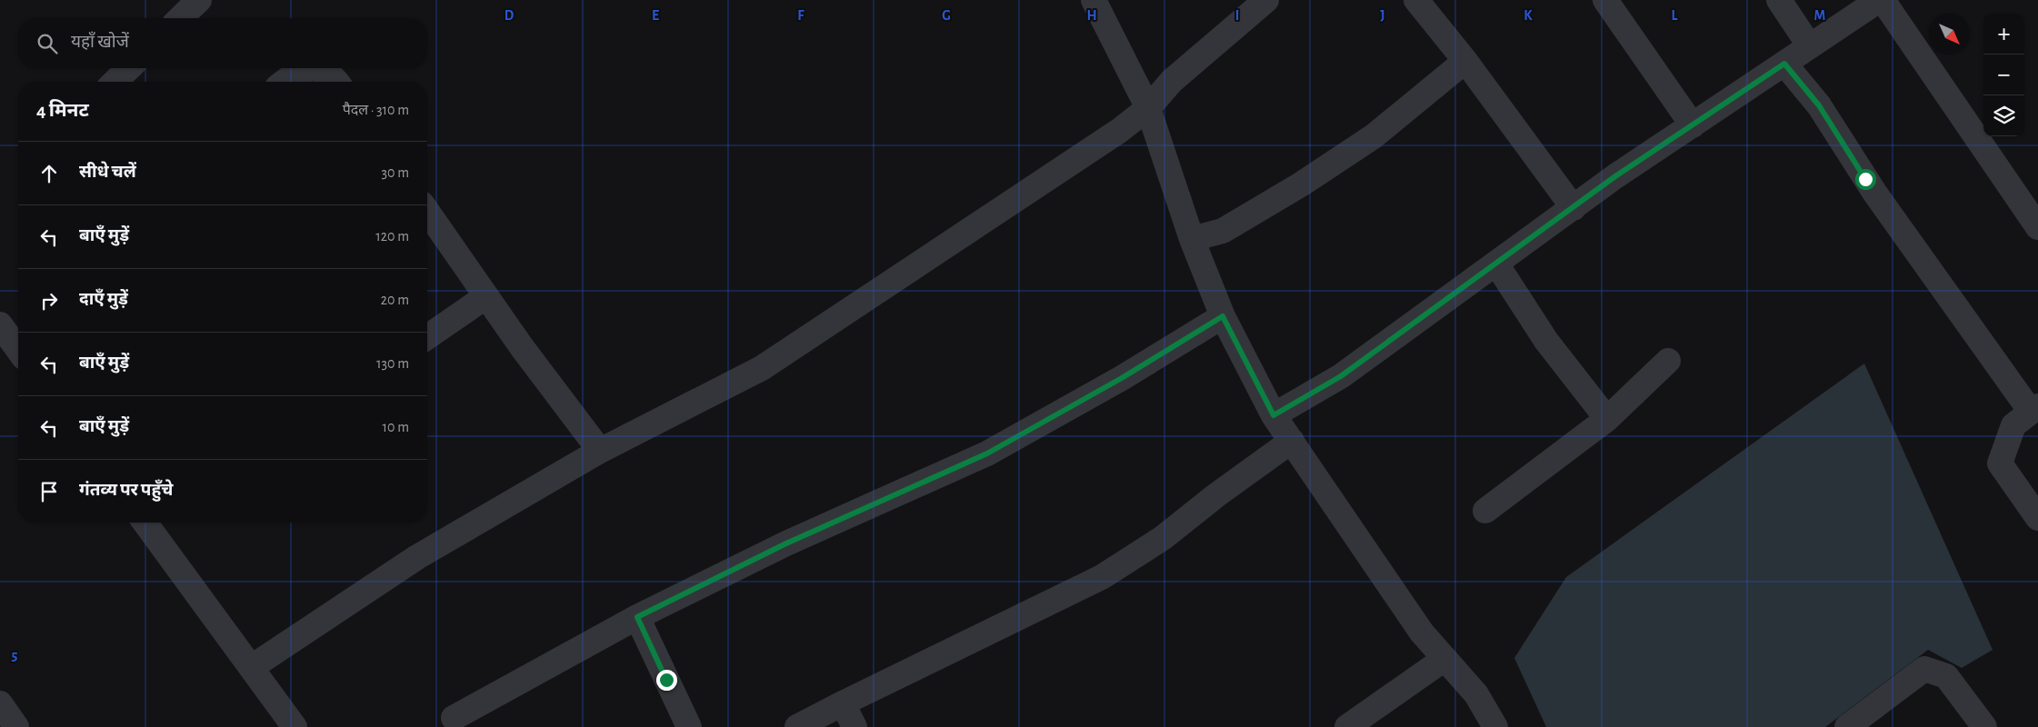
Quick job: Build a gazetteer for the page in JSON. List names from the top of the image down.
{
  "north": "bottom right",
  "page": {
    "map_buttons": ["+", "−"],
    "search": "यहाँ खोजें",
    "heading": ["4 मिनट", "पैदल · 310 m"],
    "list": [
      ["सीधे चलें", "30 m"],
      ["बाएँ मुड़ें", "120 m"],
      ["दाएँ मुड़ें", "20 m"],
      ["बाएँ मुड़ें", "130 m"],
      ["बाएँ मुड़ें", "10 m"],
      "गंतव्य पर पहुँचे"
    ]
  },
  "grid": {
    "columns": [
      "D",
      "E",
      "F",
      "G",
      "H",
      "I",
      "J",
      "K",
      "L",
      "M"
    ],
    "rows": ["5"]
  }
}
